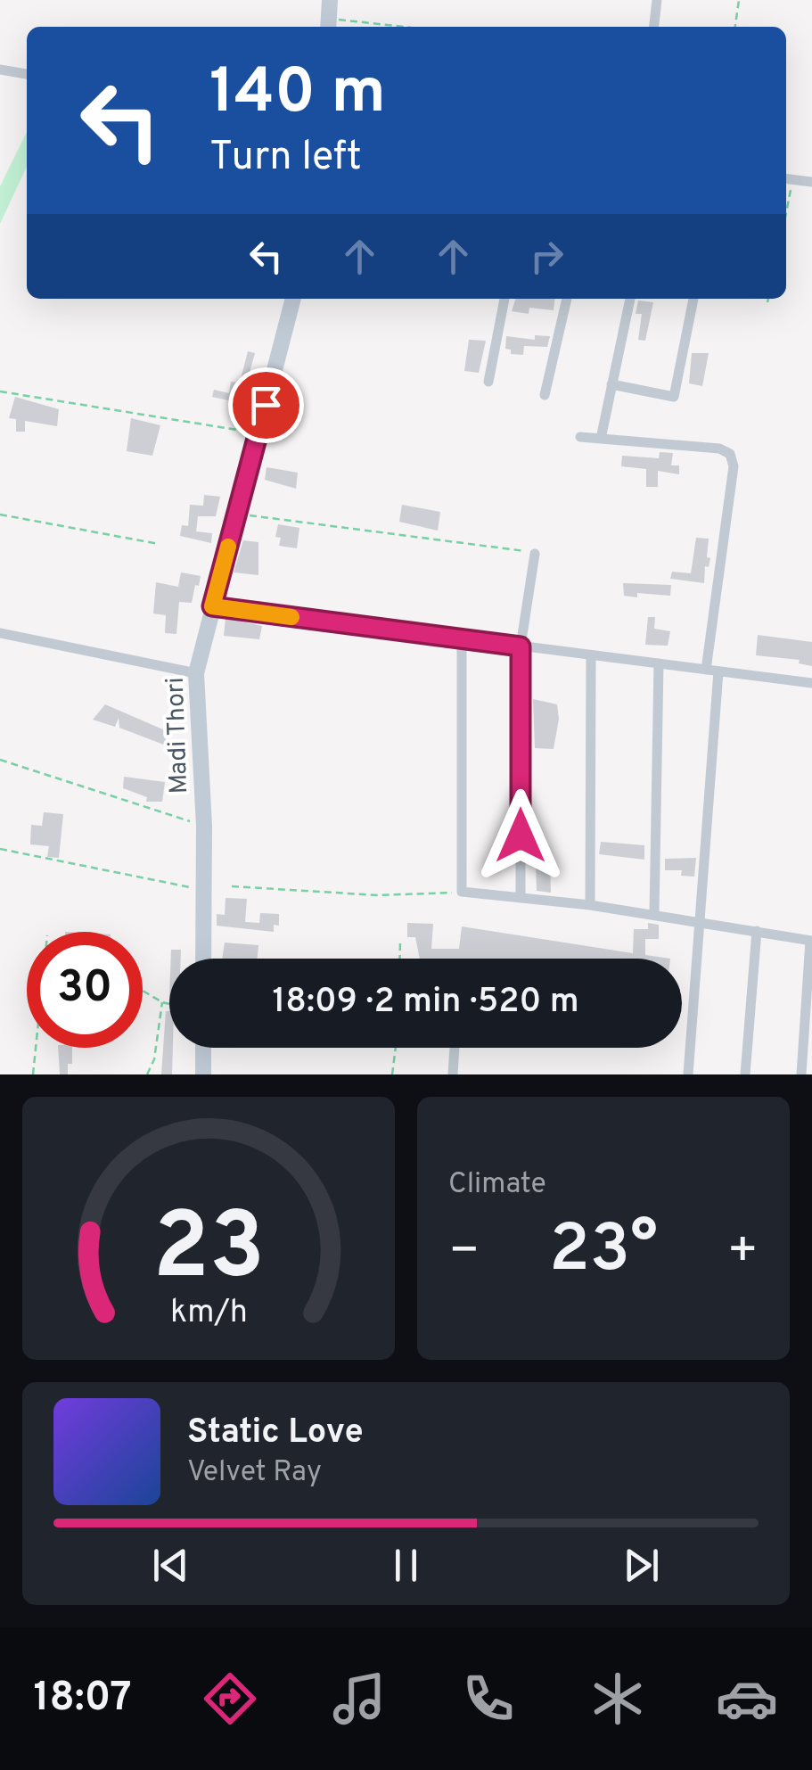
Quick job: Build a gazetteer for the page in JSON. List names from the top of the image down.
{
  "streets": {
    "main road": ["Madi Thori"]
  },
  "page": {
    "turn": ["140 m", "Turn left"],
    "limit": "30",
    "trip": "18:09 · 2 min · 520 m",
    "tile": "Climate",
    "heat": ["−", "23°", "+"],
    "song": ["Static Love", "Velvet Ray"],
    "tabs": "18:07",
    "gauge": ["23", "km/h"]
  }
}
